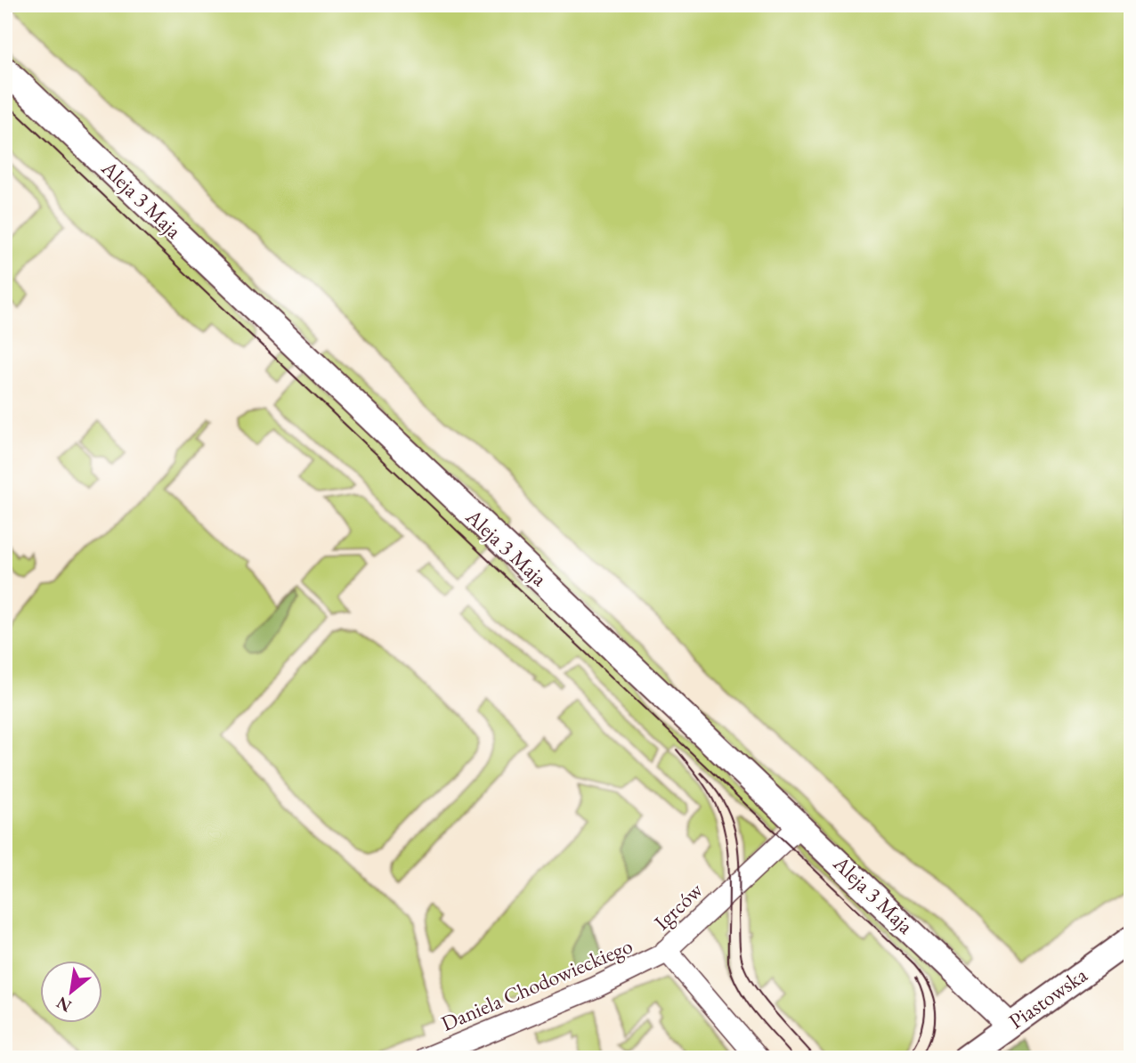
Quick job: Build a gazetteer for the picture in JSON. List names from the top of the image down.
{
  "streets": {
    "street": [
      "Aleja 3 Maja",
      "Igrców",
      "Daniela Chodowieckiego",
      "Piastowska"
    ]
  },
  "crossings": [
    ["Aleja 3 Maja", "Igrców"],
    ["Aleja 3 Maja", "Piastowska"],
    ["Igrców", "Daniela Chodowieckiego"]
  ],
  "north": "bottom left"
}
